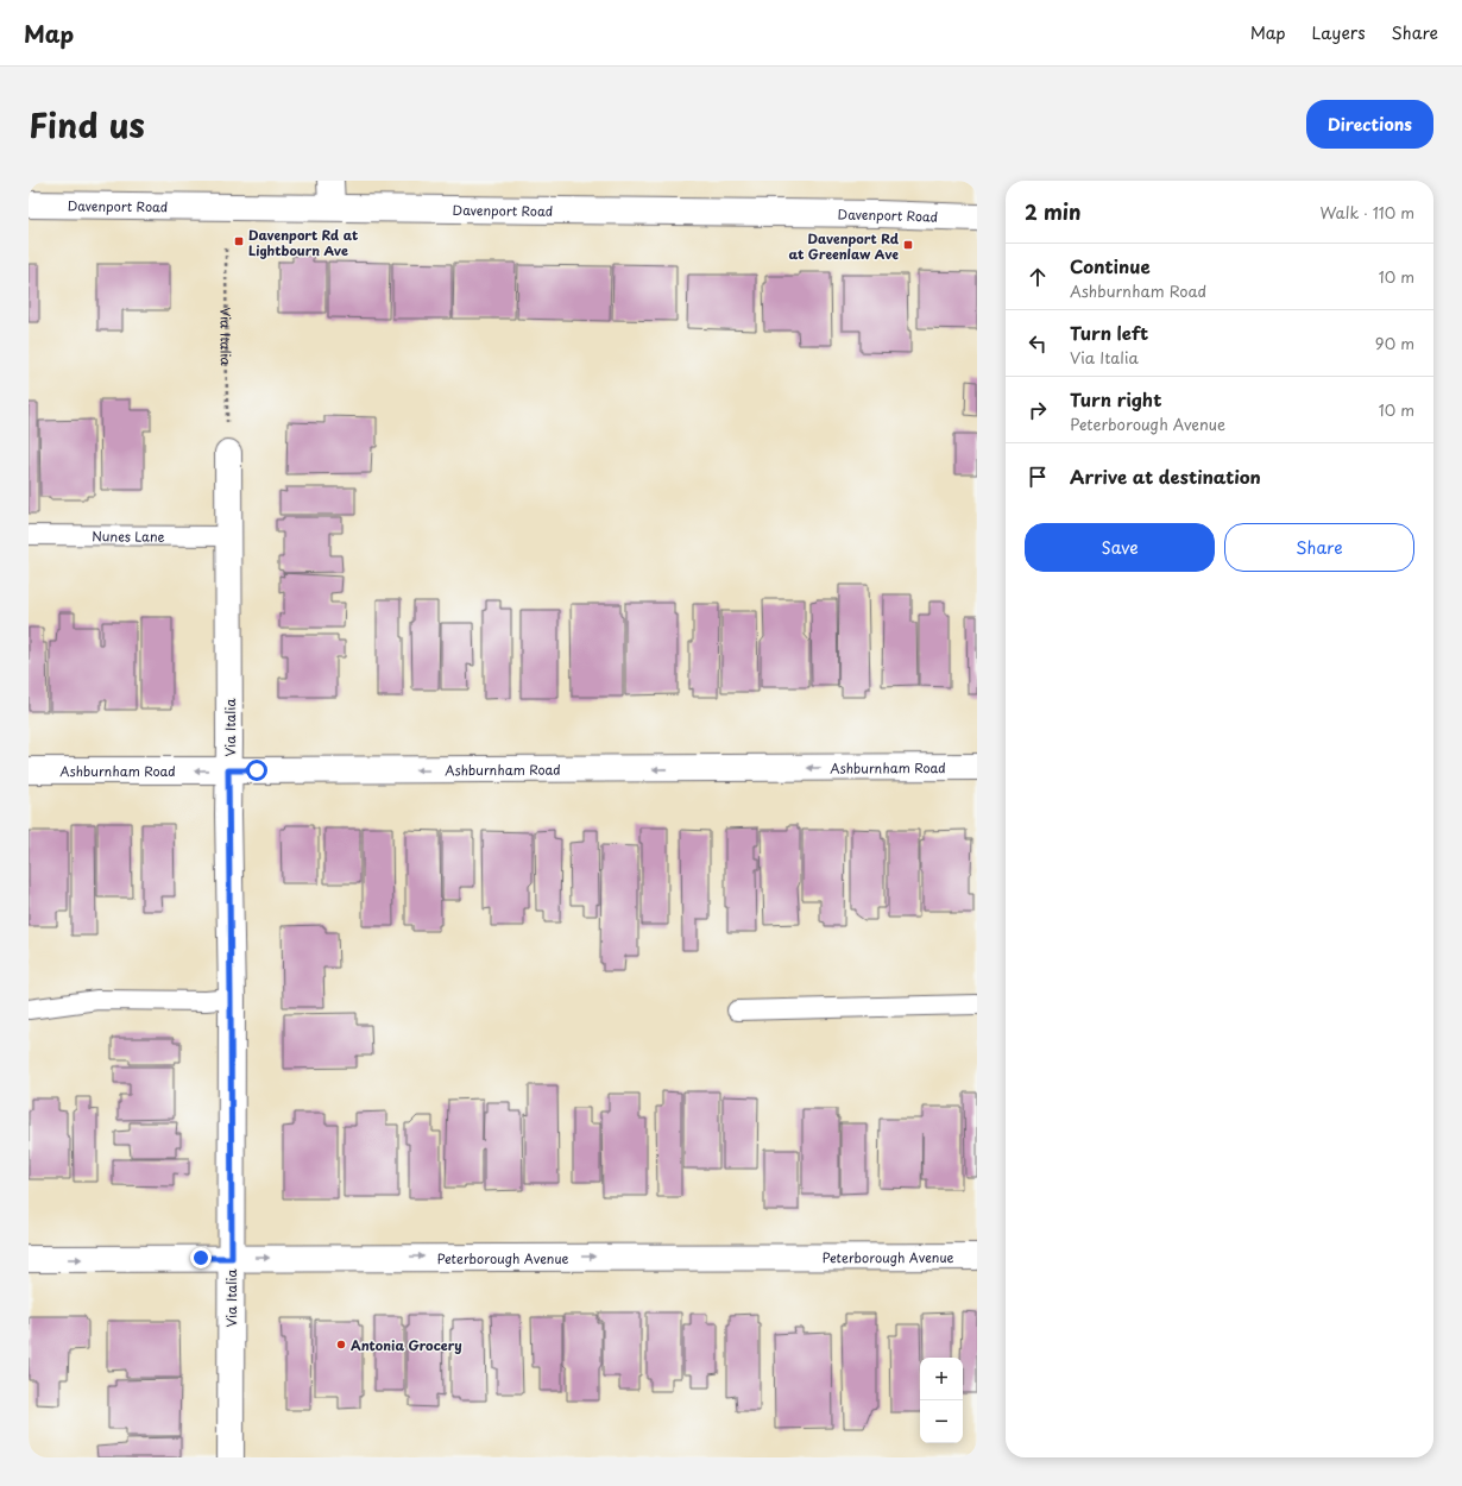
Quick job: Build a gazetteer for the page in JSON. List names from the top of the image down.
{
  "streets": {
    "street": [
      "Davenport Road",
      "Via Italia",
      "Ashburnham Road",
      "Peterborough Avenue"
    ],
    "lane": ["Nunes Lane"]
  },
  "crossings": [
    ["Via Italia", "Nunes Lane"],
    ["Via Italia", "Ashburnham Road"],
    ["Via Italia", "Peterborough Avenue"]
  ],
  "one_way": ["Ashburnham Road", "Peterborough Avenue"],
  "places": {
    "transit": ["Davenport Rd at Lightbourn Ave", "Davenport Rd at Greenlaw Ave"],
    "other": ["Antonia Grocery"]
  },
  "page": {
    "header": "Map",
    "nav": ["Map", "Layers", "Share"],
    "title": "Find us",
    "buttons": [
      "Directions",
      ["Save", "Share"]
    ],
    "heading": ["2 min", "Walk · 110 m"],
    "list": [
      ["Continue", "Ashburnham Road", "10 m"],
      ["Turn left", "Via Italia", "90 m"],
      ["Turn right", "Peterborough Avenue", "10 m"],
      "Arrive at destination"
    ],
    "map_buttons": ["+", "−"]
  }
}
